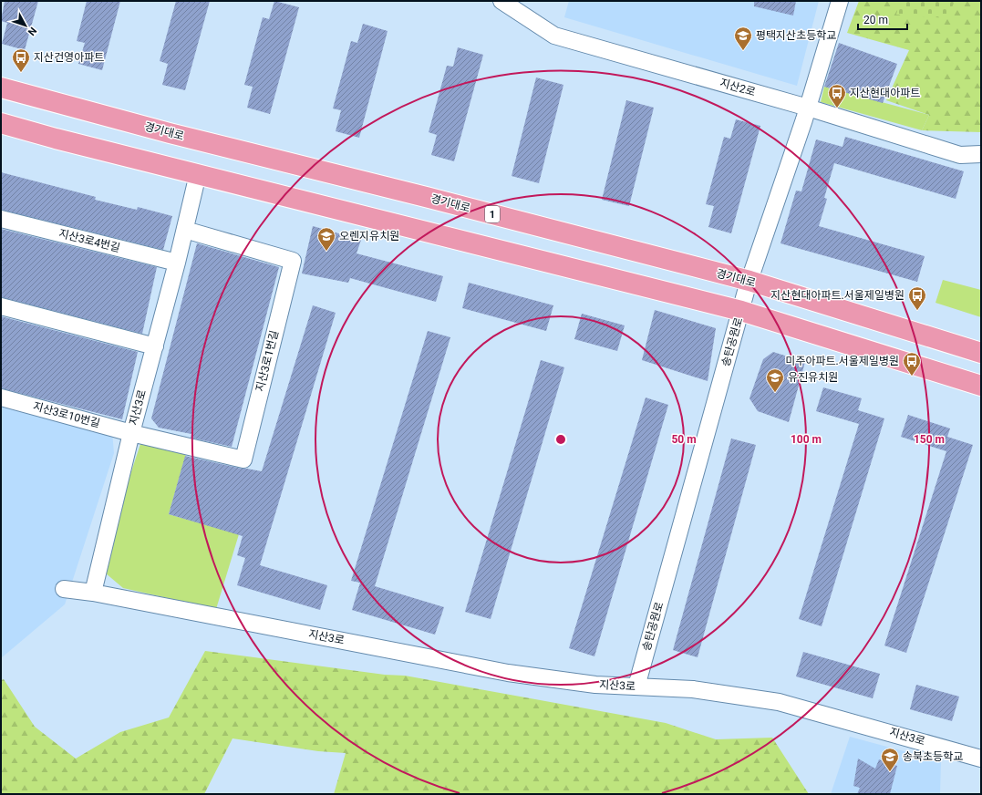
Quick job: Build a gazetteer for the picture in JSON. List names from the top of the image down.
{
  "streets": {
    "main road": ["경기대로", "1"],
    "street": [
      "지산2로",
      "지산3로4번길",
      "송탄공원로",
      "지산3로1번길",
      "지산3로",
      "지산3로10번길"
    ]
  },
  "crossings": [
    ["지산2로", "송탄공원로"],
    ["경기대로", "송탄공원로"],
    ["지산3로4번길", "지산3로"],
    ["송탄공원로", "지산3로"],
    ["지산3로1번길", "지산3로"],
    ["지산3로1번길", "지산3로10번길"],
    ["지산3로", "지산3로10번길"]
  ],
  "places": {
    "school or university": [
      "평택지산초등학교",
      "오렌지유치원",
      "유진유치원",
      "송북초등학교"
    ],
    "bus stop": [
      "지산건영아파트",
      "지산현대아파트",
      "지산현대아파트.서울제일병원",
      "미주아파트.서울제일병원"
    ]
  },
  "scale_bar": "20 m",
  "north": "bottom right",
  "rings": ["50 m", "100 m", "150 m"]
}
